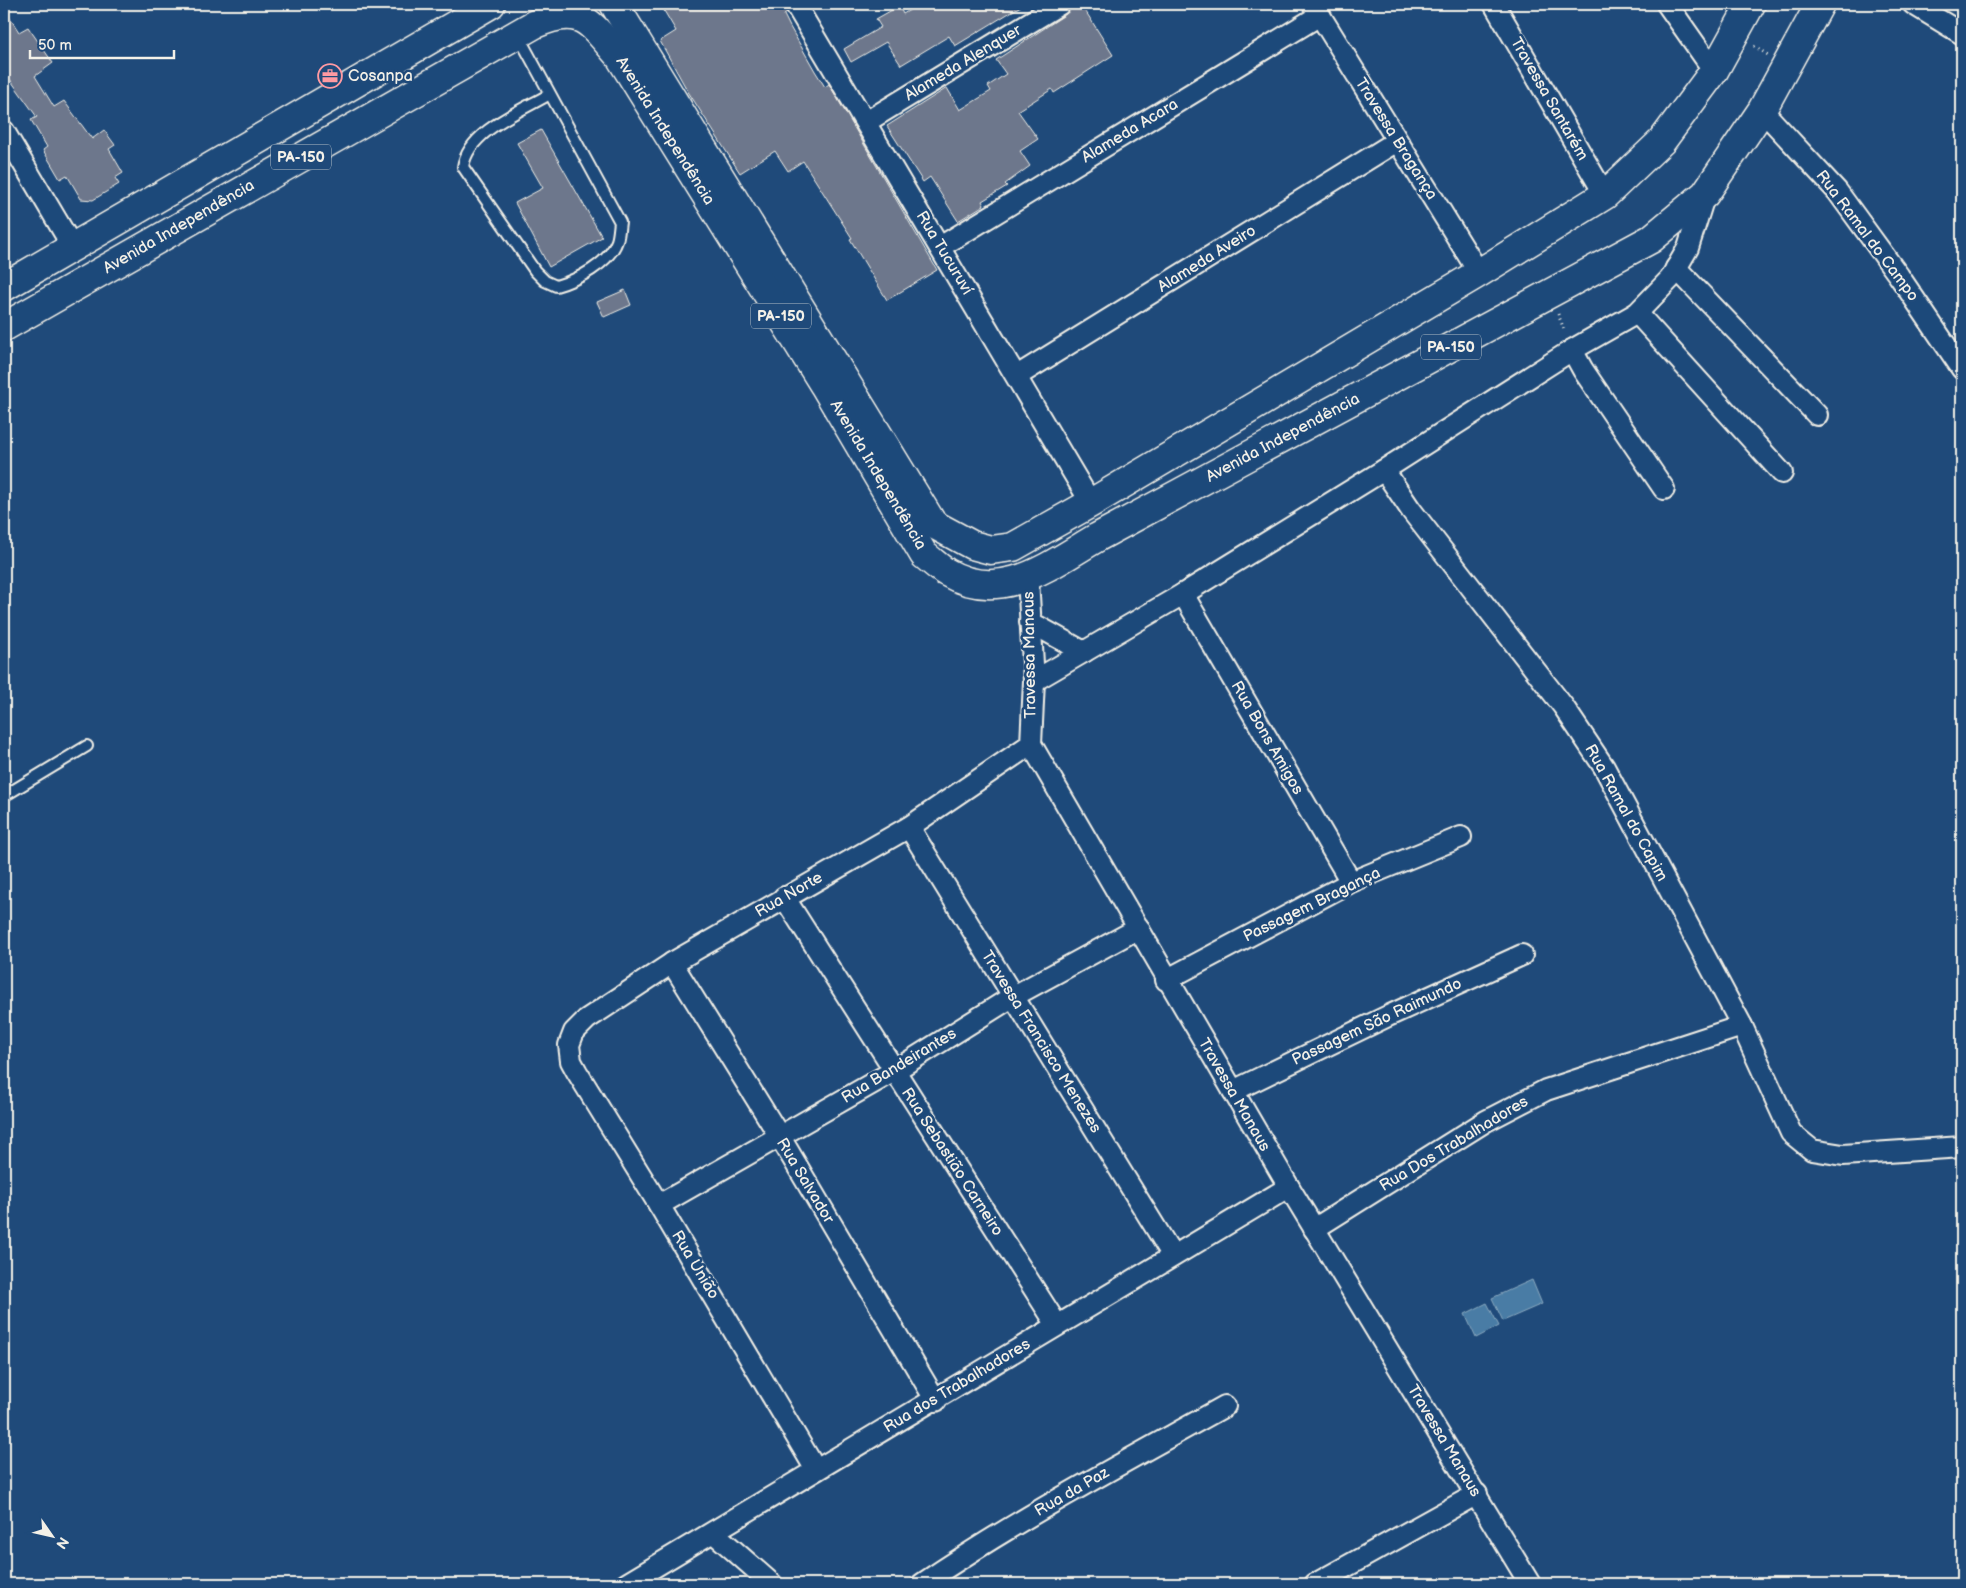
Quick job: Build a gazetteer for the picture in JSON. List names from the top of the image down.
{
  "streets": {
    "main road": ["Avenida Independência", "PA-150"],
    "street": [
      "Alameda Alenquer",
      "Travessa Santarém",
      "Alameda Acara",
      "Travessa Bragança",
      "Rua Ramal do Campo",
      "Rua Tucuruví",
      "Alameda Aveiro",
      "Travessa Manaus",
      "Rua Bons Amigos",
      "Rua Ramal do Capim",
      "Rua Norte",
      "Passagem Bragança",
      "Passagem São Raimundo",
      "Travessa Francisco Menezes",
      "Rua Bandeirantes",
      "Rua Dos Trabalhadores",
      "Rua Sebastião Carneiro",
      "Rua Salvador",
      "Rua União",
      "Rua dos Trabalhadores",
      "Rua da Paz"
    ]
  },
  "crossings": [
    ["Alameda Alenquer", "Rua Tucuruví"],
    ["Travessa Santarém", "Avenida Independência"],
    ["Avenida Independência", "Travessa Bragança"],
    ["Avenida Independência", "Rua Ramal do Campo"],
    ["Avenida Independência", "Rua Tucuruví"],
    ["Avenida Independência", "Travessa Manaus"],
    ["Alameda Acara", "Travessa Bragança"],
    ["Alameda Acara", "Rua Tucuruví"],
    ["Travessa Bragança", "Alameda Aveiro"],
    ["Rua Tucuruví", "Alameda Aveiro"],
    ["Travessa Manaus", "Rua Norte"],
    ["Travessa Manaus", "Passagem Bragança"],
    ["Travessa Manaus", "Passagem São Raimundo"],
    ["Travessa Manaus", "Rua Bandeirantes"],
    ["Travessa Manaus", "Rua Dos Trabalhadores"],
    ["Travessa Manaus", "Rua dos Trabalhadores"],
    ["Rua Bons Amigos", "Passagem Bragança"],
    ["Rua Ramal do Capim", "Rua Dos Trabalhadores"],
    ["Rua Norte", "Travessa Francisco Menezes"],
    ["Rua Norte", "Rua Sebastião Carneiro"],
    ["Rua Norte", "Rua Salvador"],
    ["Rua Norte", "Rua União"],
    ["Travessa Francisco Menezes", "Rua Bandeirantes"],
    ["Travessa Francisco Menezes", "Rua dos Trabalhadores"],
    ["Rua Bandeirantes", "Rua Sebastião Carneiro"],
    ["Rua Bandeirantes", "Rua Salvador"],
    ["Rua Bandeirantes", "Rua União"],
    ["Rua Sebastião Carneiro", "Rua dos Trabalhadores"],
    ["Rua Salvador", "Rua dos Trabalhadores"],
    ["Rua União", "Rua dos Trabalhadores"]
  ],
  "places": {
    "office": ["Cosanpa"]
  },
  "scale_bar": "50 m",
  "north": "bottom right"
}
